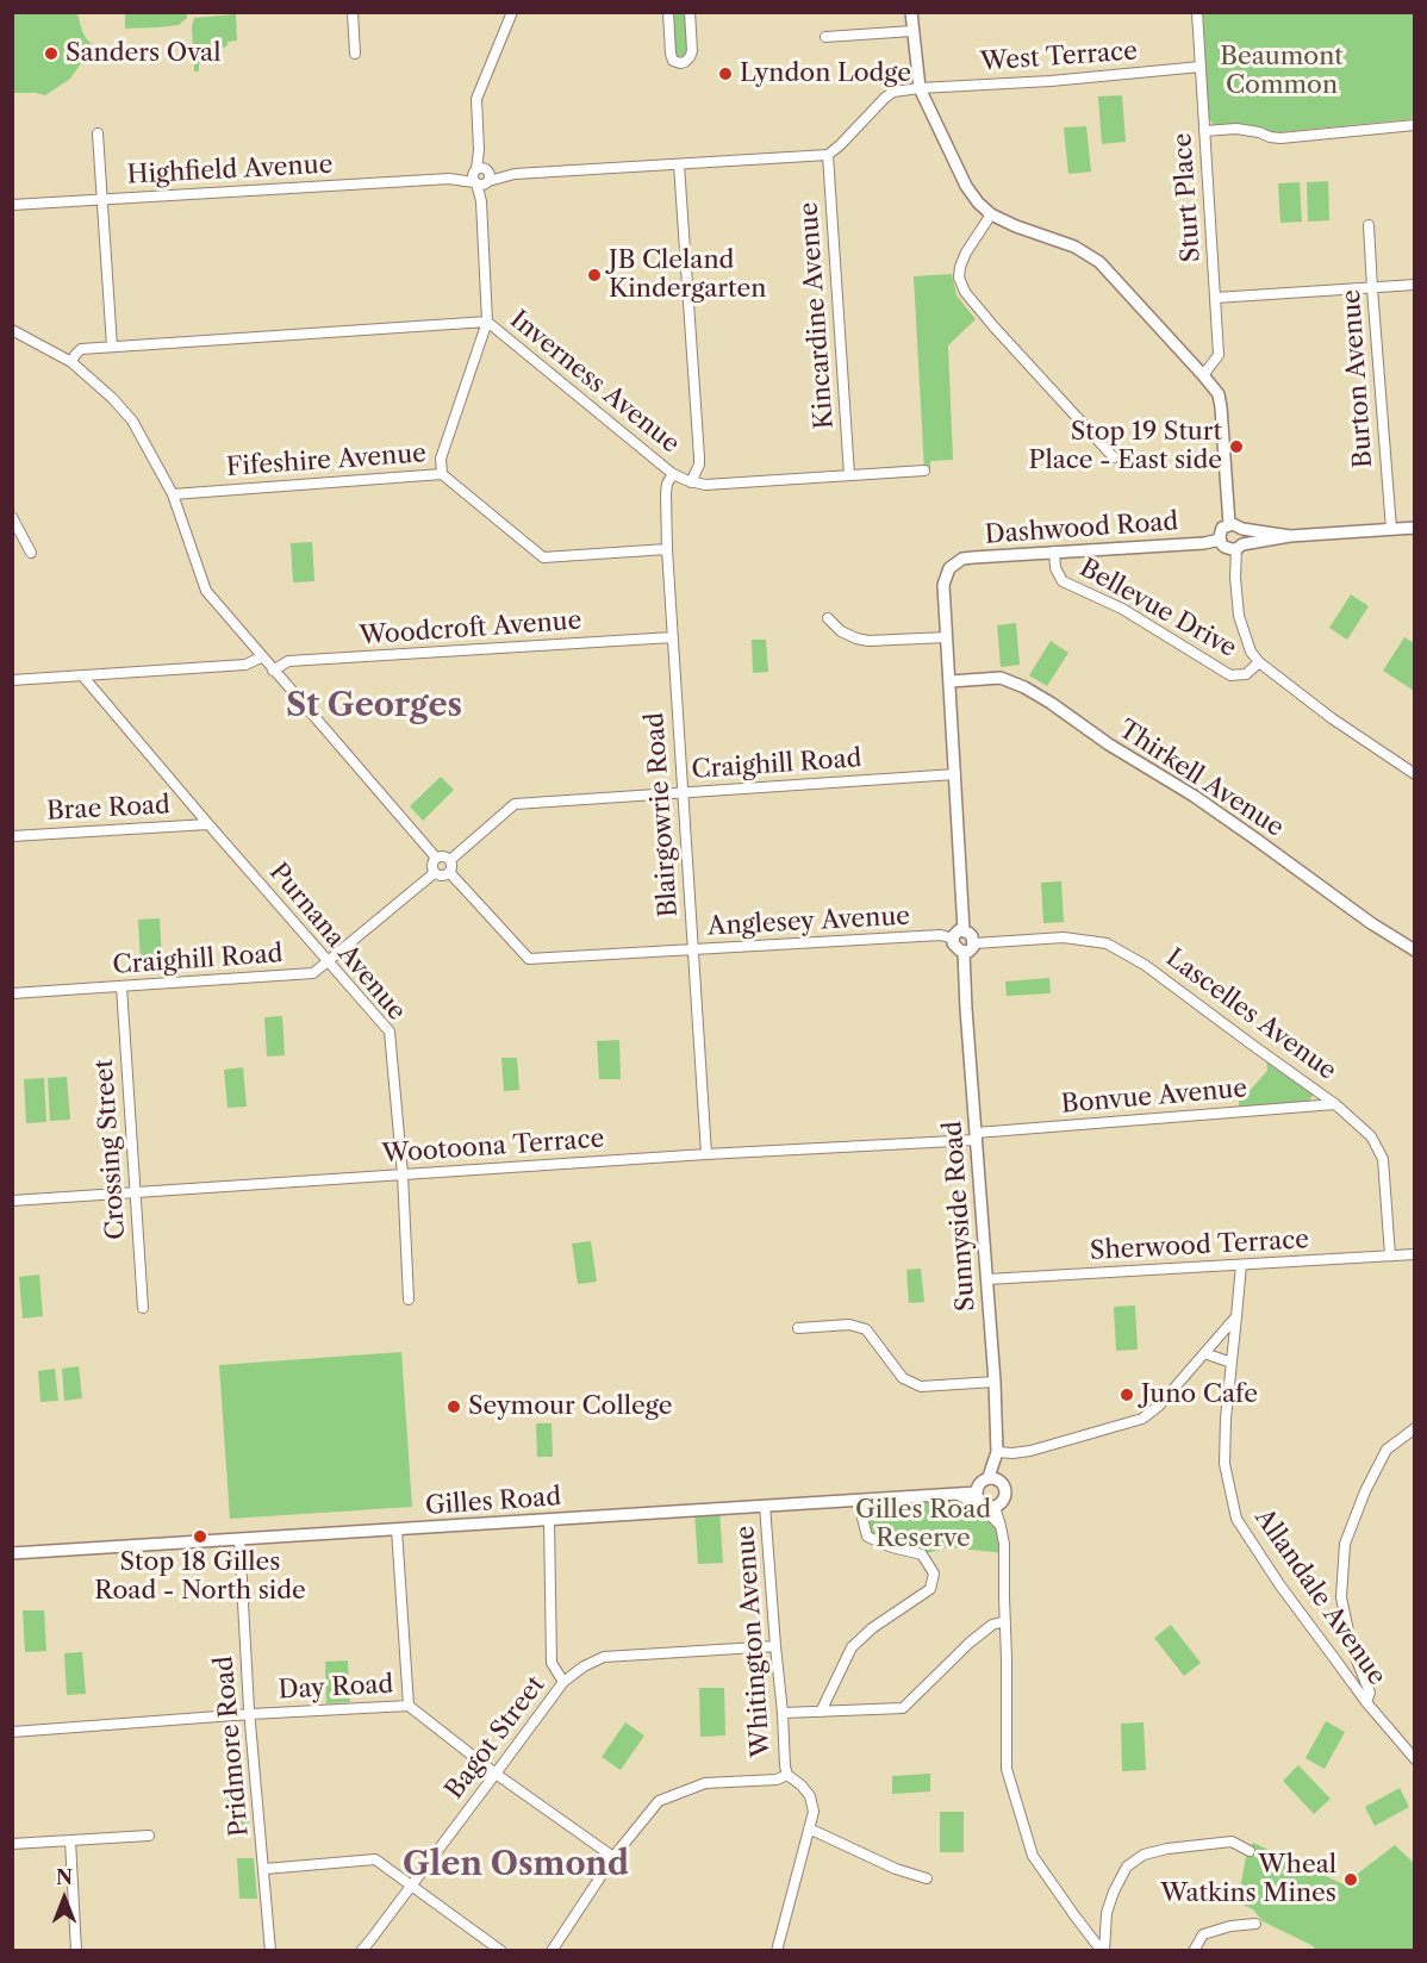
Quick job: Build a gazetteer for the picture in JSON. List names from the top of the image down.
{
  "streets": {
    "street": [
      "West Terrace",
      "Highfield Avenue",
      "Sturt Place",
      "Kincardine Avenue",
      "Burton Avenue",
      "Inverness Avenue",
      "Fifeshire Avenue",
      "Dashwood Road",
      "Bellevue Drive",
      "Woodcroft Avenue",
      "Craighill Road",
      "Thirkell Avenue",
      "Brae Road",
      "Blairgowrie Road",
      "Anglesey Avenue",
      "Purnana Avenue",
      "Lascelles Avenue",
      "Bonvue Avenue",
      "Wootoona Terrace",
      "Crossing Street",
      "Sunnyside Road",
      "Sherwood Terrace",
      "Gilles Road",
      "Allandale Avenue",
      "Whitington Avenue",
      "Day Road",
      "Bagot Street",
      "Pridmore Road"
    ]
  },
  "crossings": [
    ["West Terrace", "Sturt Place"],
    ["Highfield Avenue", "Kincardine Avenue"],
    ["Kincardine Avenue", "Inverness Avenue"],
    ["Inverness Avenue", "Blairgowrie Road"],
    ["Fifeshire Avenue", "Blairgowrie Road"],
    ["Dashwood Road", "Bellevue Drive"],
    ["Woodcroft Avenue", "Blairgowrie Road"],
    ["Craighill Road", "Blairgowrie Road"],
    ["Craighill Road", "Anglesey Avenue"],
    ["Craighill Road", "Purnana Avenue"],
    ["Craighill Road", "Crossing Street"],
    ["Brae Road", "Purnana Avenue"],
    ["Blairgowrie Road", "Anglesey Avenue"],
    ["Blairgowrie Road", "Wootoona Terrace"],
    ["Anglesey Avenue", "Lascelles Avenue"],
    ["Anglesey Avenue", "Sunnyside Road"],
    ["Purnana Avenue", "Wootoona Terrace"],
    ["Lascelles Avenue", "Bonvue Avenue"],
    ["Lascelles Avenue", "Sunnyside Road"],
    ["Lascelles Avenue", "Sherwood Terrace"],
    ["Bonvue Avenue", "Wootoona Terrace"],
    ["Bonvue Avenue", "Sunnyside Road"],
    ["Wootoona Terrace", "Crossing Street"],
    ["Wootoona Terrace", "Sunnyside Road"],
    ["Sunnyside Road", "Sherwood Terrace"],
    ["Sunnyside Road", "Gilles Road"],
    ["Sherwood Terrace", "Allandale Avenue"],
    ["Gilles Road", "Whitington Avenue"],
    ["Gilles Road", "Bagot Street"],
    ["Gilles Road", "Pridmore Road"],
    ["Day Road", "Bagot Street"],
    ["Day Road", "Pridmore Road"]
  ],
  "districts": ["St Georges", "Glen Osmond"],
  "parks": ["Beaumont Common", "Gilles Road Reserve"],
  "places": [
    "Sanders Oval",
    "Lyndon Lodge",
    "JB Cleland Kindergarten",
    "Stop 19 Sturt Place - East side",
    "Juno Cafe",
    "Seymour College",
    "Stop 18 Gilles Road - North side",
    "Wheal Watkins Mines"
  ],
  "north": "top"
}
